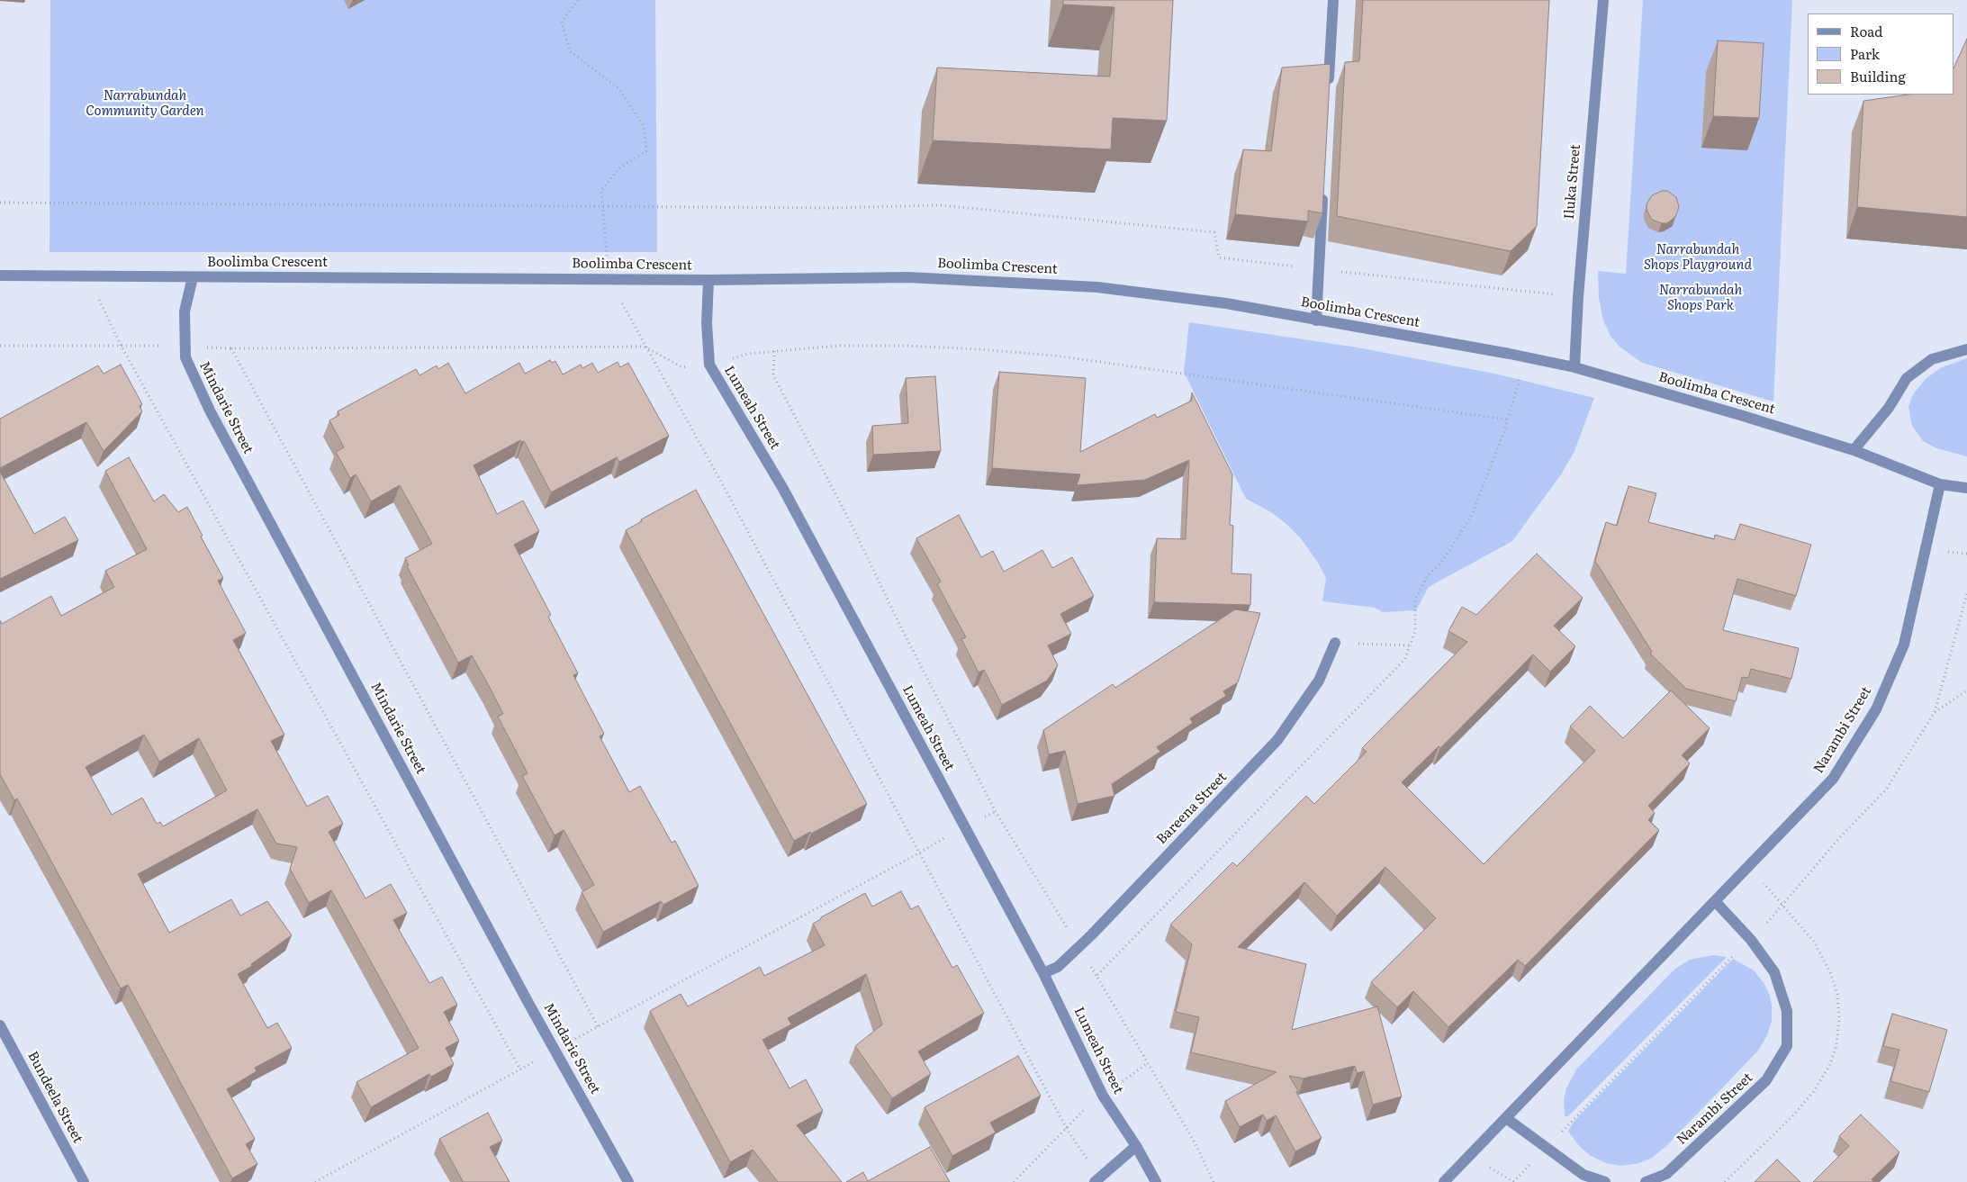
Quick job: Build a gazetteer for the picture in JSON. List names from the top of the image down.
{
  "streets": {
    "street": [
      "Iluka Street",
      "Boolimba Crescent",
      "Mindarie Street",
      "Lumeah Street",
      "Narambi Street",
      "Bareena Street",
      "Bundeela Street"
    ]
  },
  "crossings": [
    ["Iluka Street", "Boolimba Crescent"],
    ["Boolimba Crescent", "Mindarie Street"],
    ["Boolimba Crescent", "Lumeah Street"],
    ["Boolimba Crescent", "Narambi Street"],
    ["Lumeah Street", "Bareena Street"]
  ],
  "parks": ["Narrabundah Community Garden", "Narrabundah Shops Playground", "Narrabundah Shops Park"],
  "legend": ["Road", "Park", "Building"]
}
